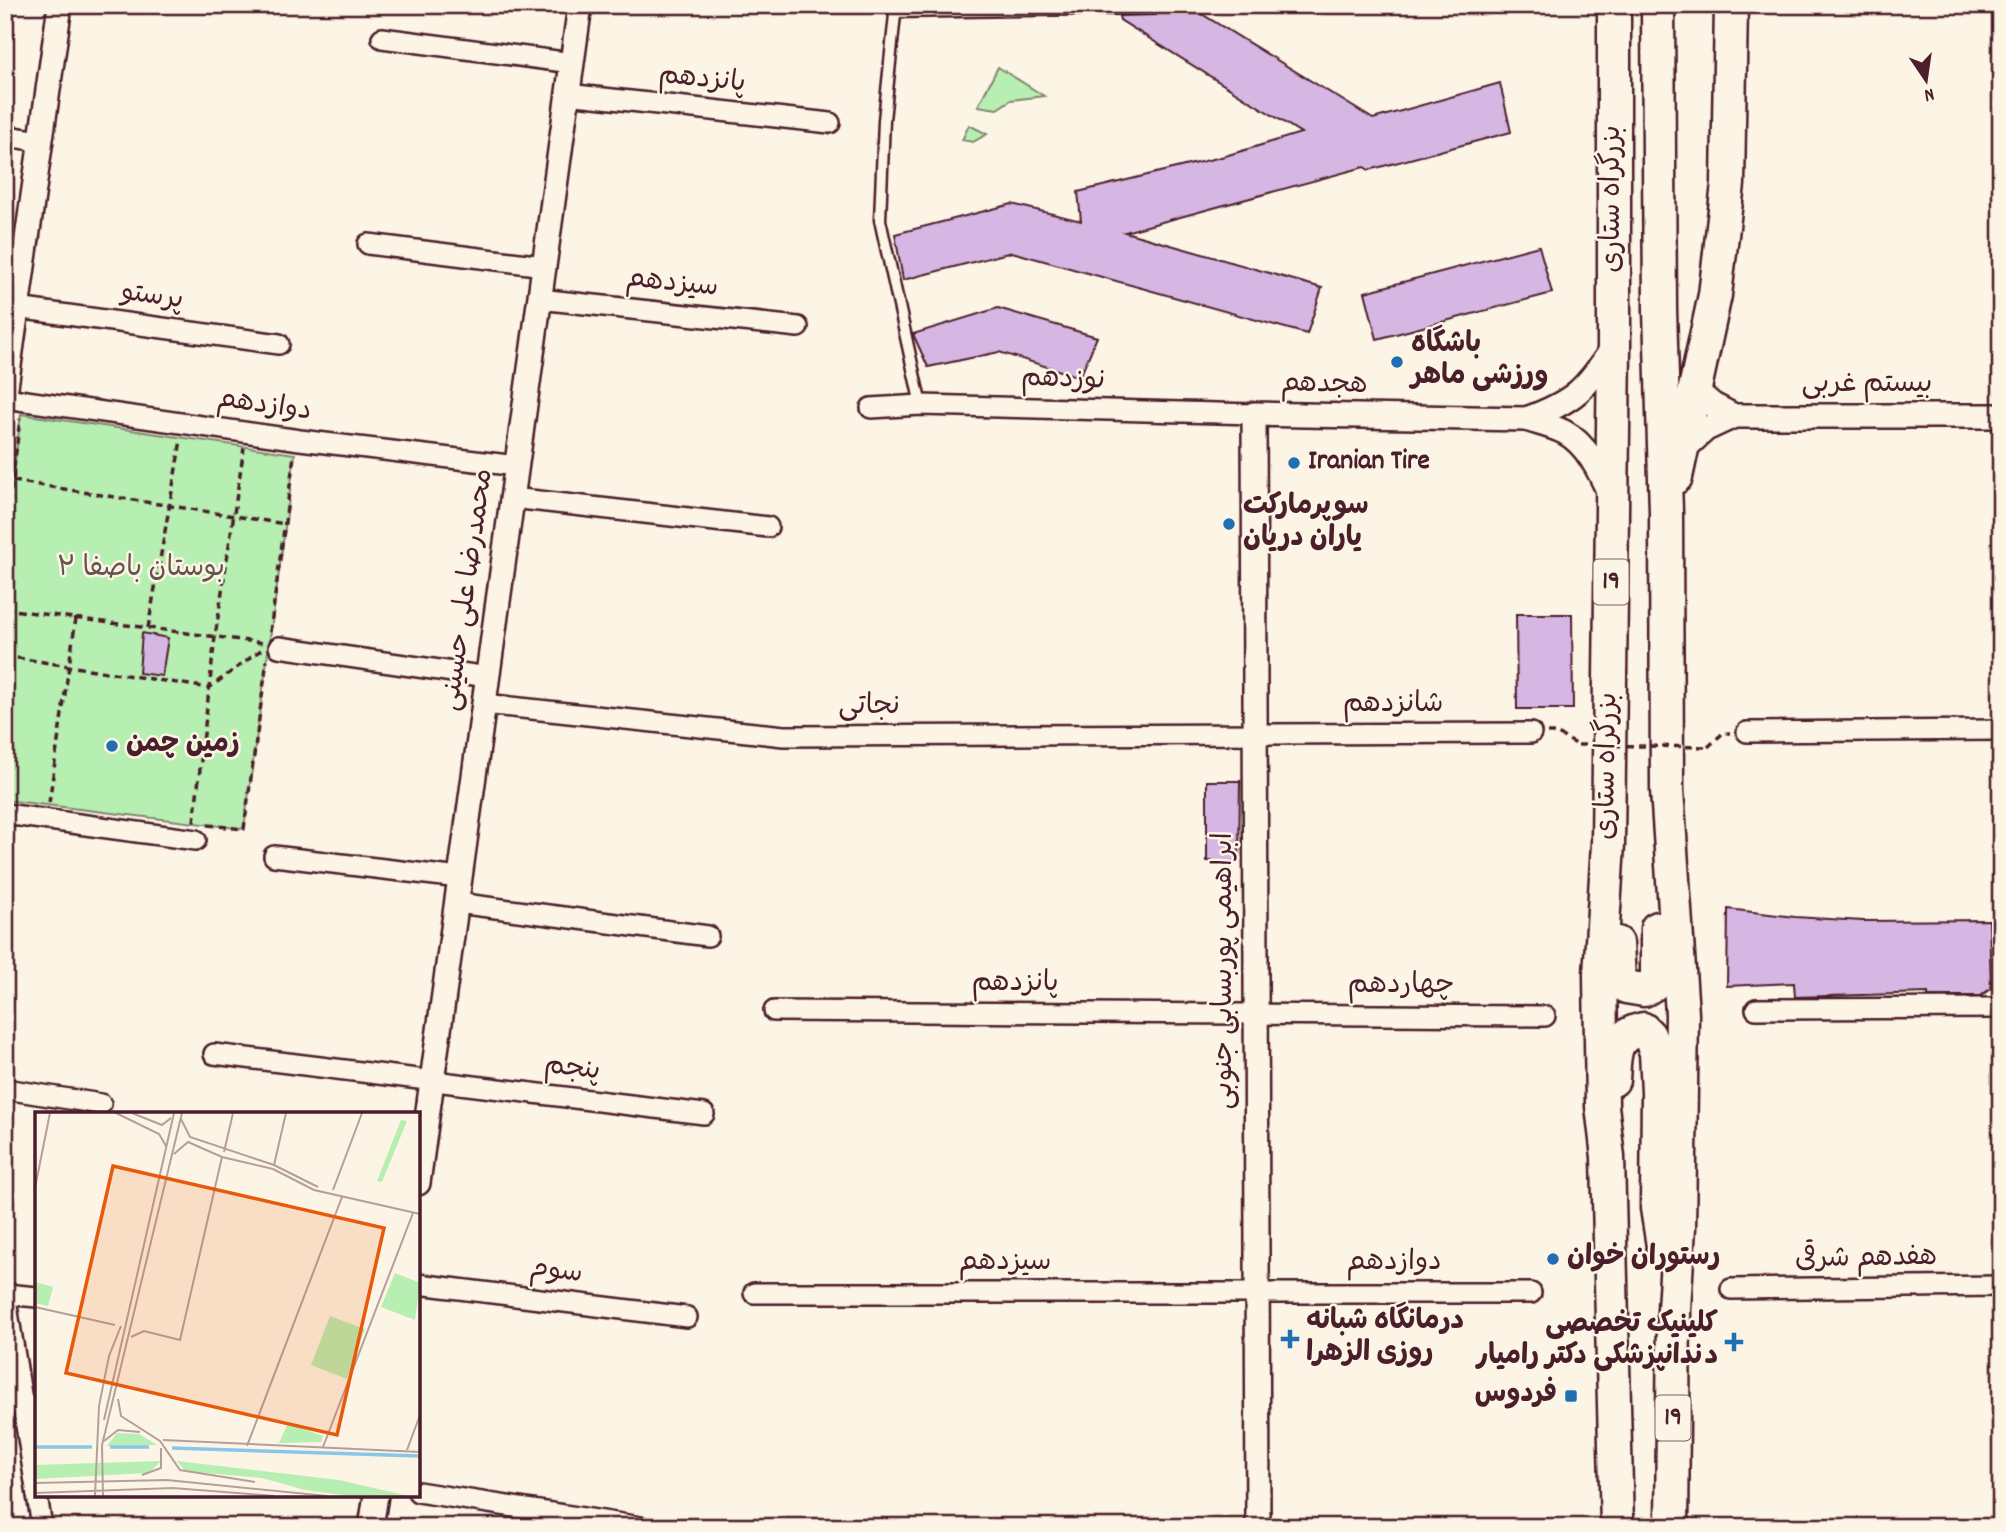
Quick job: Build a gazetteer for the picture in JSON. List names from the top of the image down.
{
  "streets": {
    "highway": ["بزرگراه ستاری", "19"],
    "street": [
      "پانزدهم",
      "سیزدهم",
      "پرستو",
      "نوزدهم",
      "هجدهم",
      "بیستم غربی",
      "دوازدهم",
      "محمدرضا علی حسینی",
      "شانزدهم",
      "نجاتی",
      "ابراهیمی پوربسابی جنوبی",
      "چهاردهم",
      "پنجم",
      "هفدهم شرقی",
      "سوم"
    ]
  },
  "crossings": [
    ["پانزدهم", "محمدرضا علی حسینی"],
    ["پانزدهم", "ابراهیمی پوربسابی جنوبی"],
    ["پانزدهم", "چهاردهم"],
    ["بزرگراه ستاری", "هجدهم"],
    ["سیزدهم", "دوازدهم"],
    ["سیزدهم", "محمدرضا علی حسینی"],
    ["سیزدهم", "ابراهیمی پوربسابی جنوبی"],
    ["نوزدهم", "هجدهم"],
    ["نوزدهم", "ابراهیمی پوربسابی جنوبی"],
    ["هجدهم", "ابراهیمی پوربسابی جنوبی"],
    ["دوازدهم", "محمدرضا علی حسینی"],
    ["دوازدهم", "ابراهیمی پوربسابی جنوبی"],
    ["محمدرضا علی حسینی", "نجاتی"],
    ["محمدرضا علی حسینی", "پنجم"],
    ["شانزدهم", "نجاتی"],
    ["شانزدهم", "ابراهیمی پوربسابی جنوبی"],
    ["نجاتی", "ابراهیمی پوربسابی جنوبی"],
    ["ابراهیمی پوربسابی جنوبی", "چهاردهم"]
  ],
  "parks": ["بوستان باصفا ۲"],
  "places": {
    "other": [
      "باشگاه ورزشی ماهر",
      "Iranian Tire",
      "سوپرمارکت یاران دریان",
      "زمین چمن",
      "رستوران خوان"
    ],
    "health": ["درمانگاه شبانه روزی الزهرا", "کلینیک تخصصی دندانپزشکی دکتر رامیار"],
    "transit": ["فردوس"]
  },
  "north": "bottom"
}
